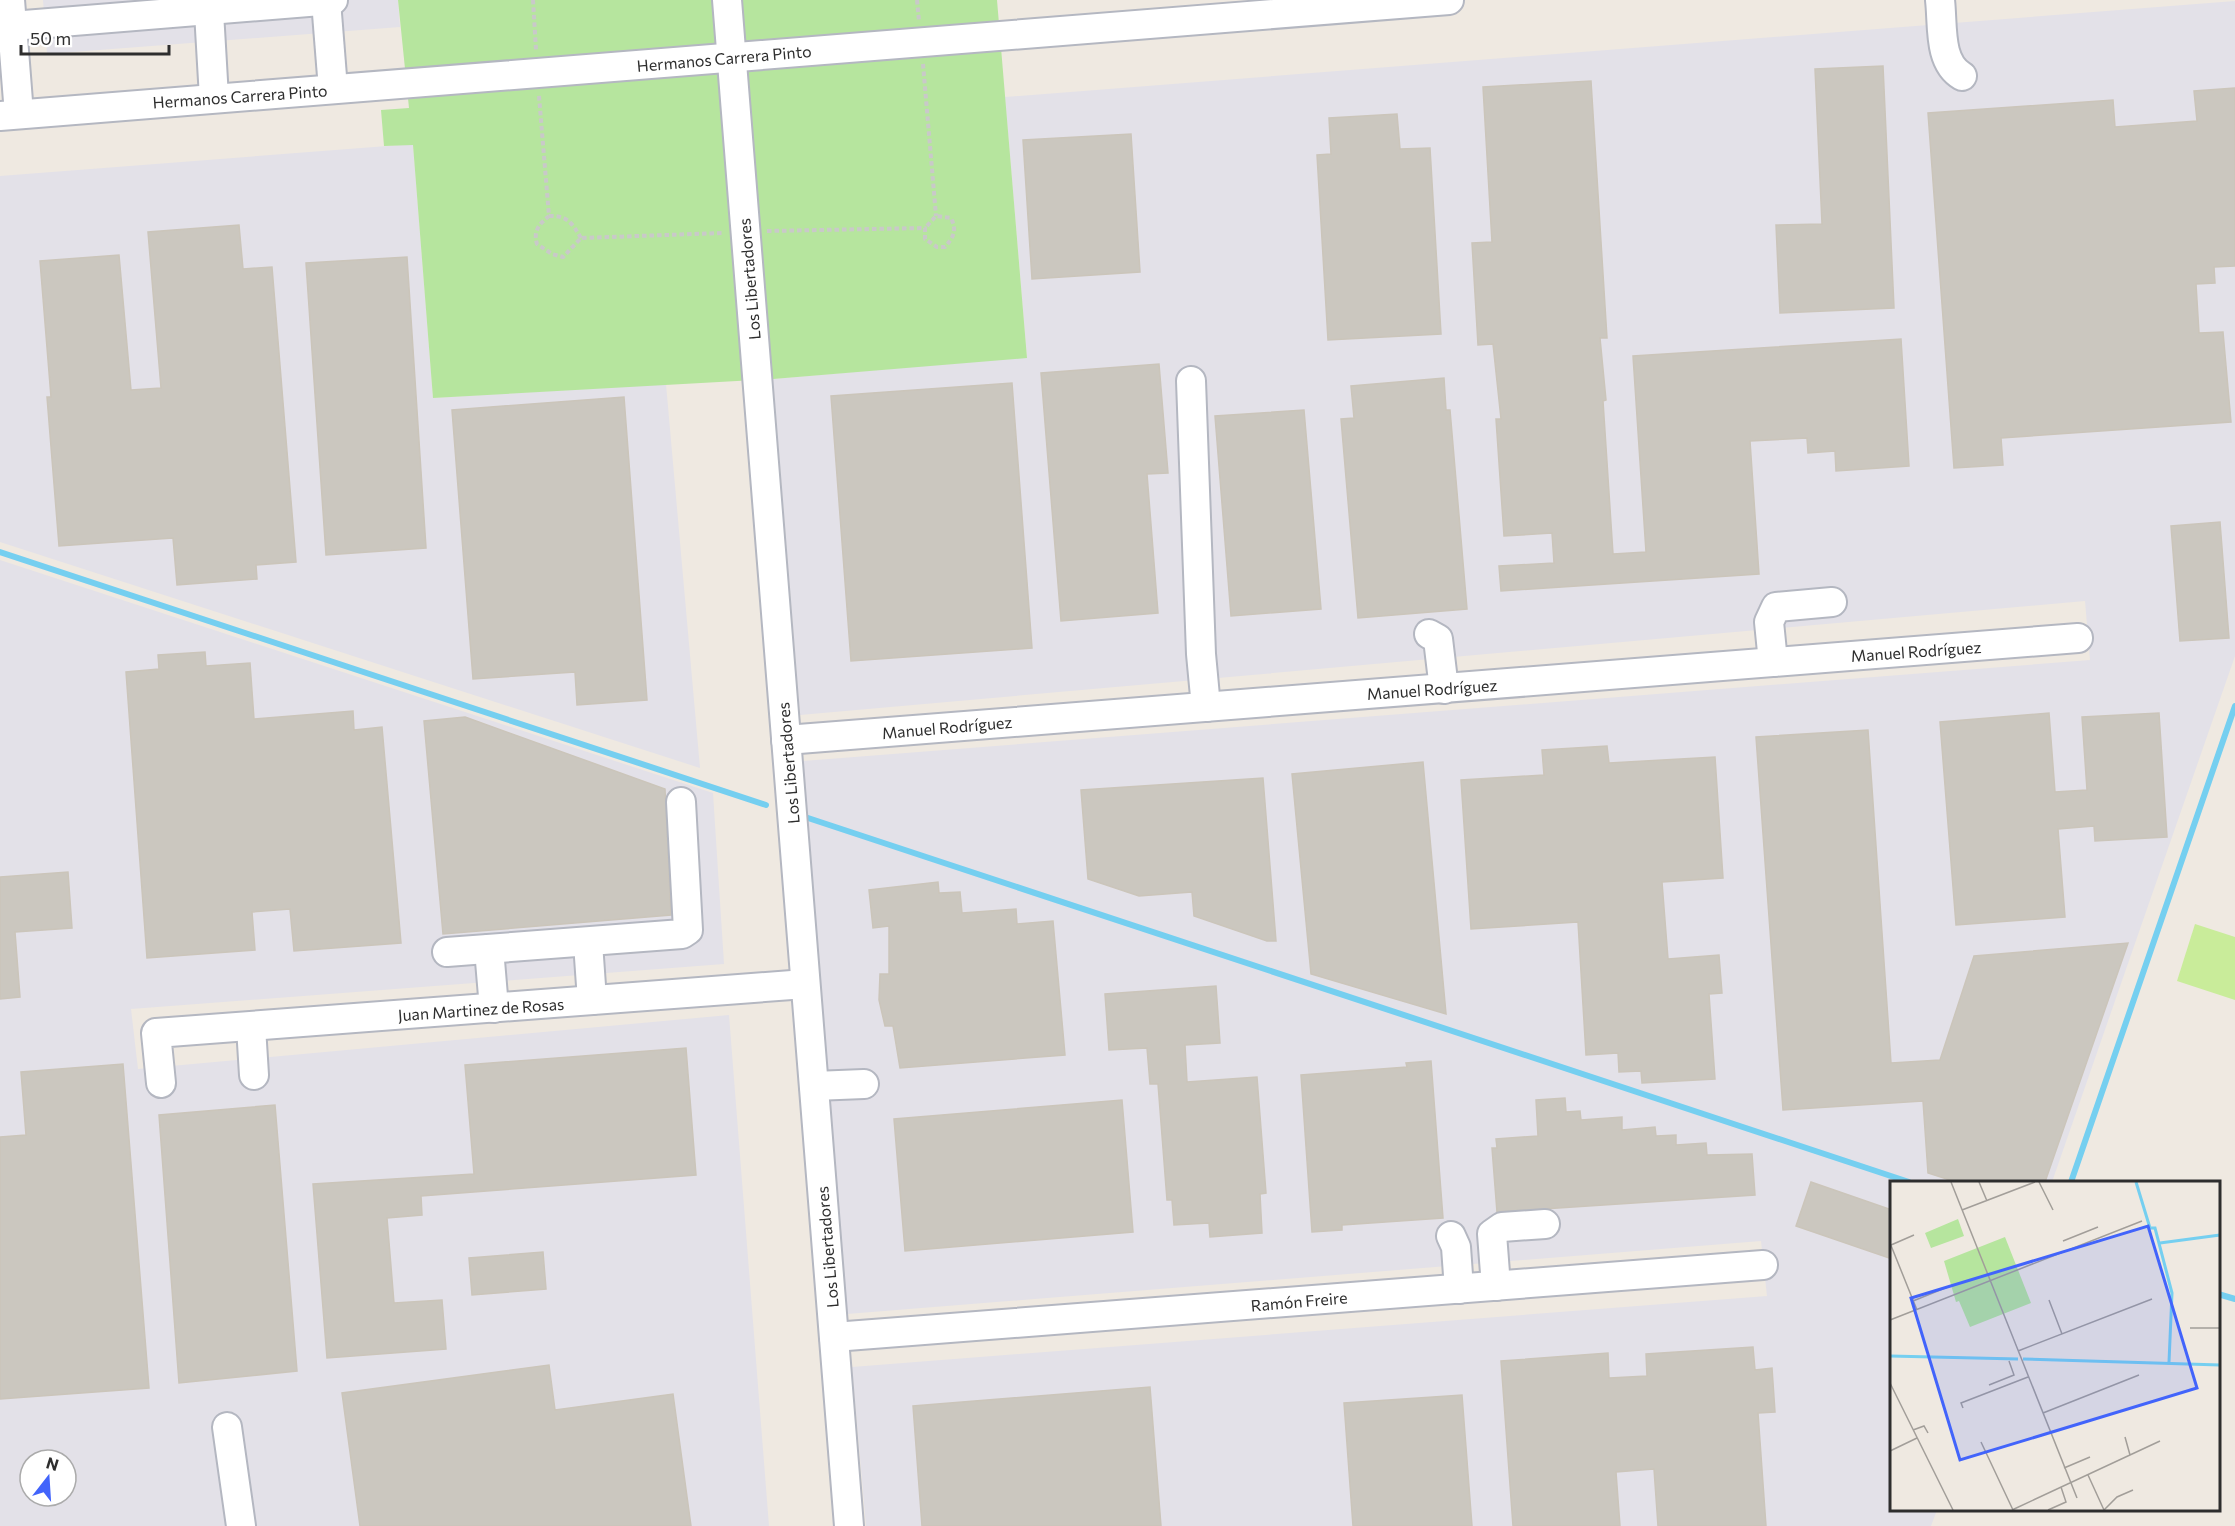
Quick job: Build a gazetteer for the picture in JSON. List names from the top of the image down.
{
  "streets": {
    "street": [
      "Hermanos Carrera Pinto",
      "Los Libertadores",
      "Manuel Rodríguez",
      "Juan Martinez de Rosas",
      "Ramón Freire"
    ]
  },
  "crossings": [
    ["Hermanos Carrera Pinto", "Los Libertadores"],
    ["Los Libertadores", "Manuel Rodríguez"],
    ["Los Libertadores", "Juan Martinez de Rosas"],
    ["Los Libertadores", "Ramón Freire"]
  ],
  "scale_bar": "50 m",
  "north": "top"
}
